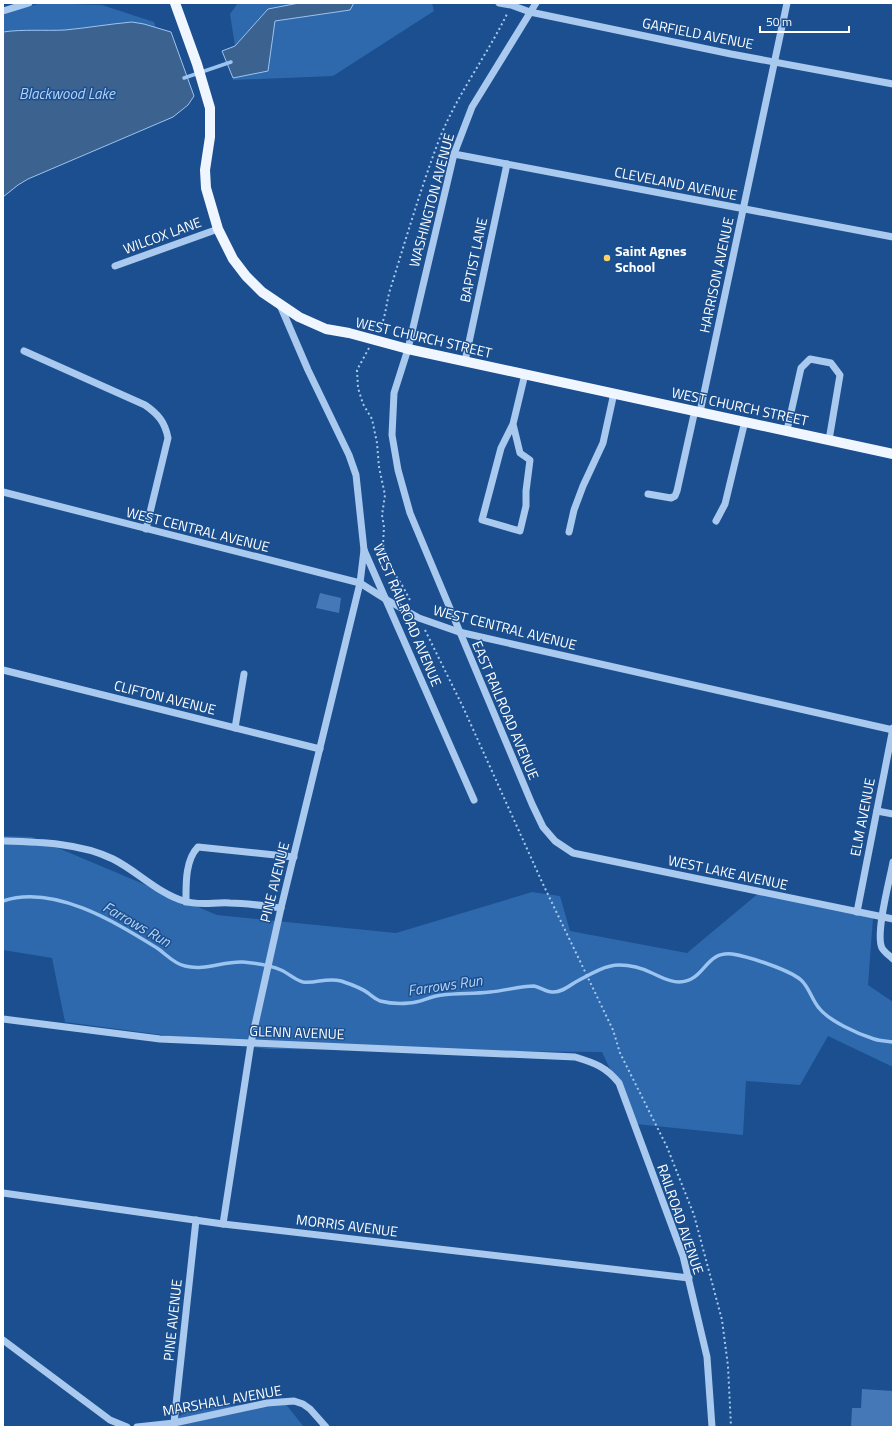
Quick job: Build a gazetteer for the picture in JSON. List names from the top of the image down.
{
  "streets": {
    "main road": ["WEST CHURCH STREET"],
    "street": [
      "GARFIELD AVENUE",
      "CLEVELAND AVENUE",
      "WASHINGTON AVENUE",
      "WILCOX LANE",
      "BAPTIST LANE",
      "HARRISON AVENUE",
      "WEST CENTRAL AVENUE",
      "WEST RAILROAD AVENUE",
      "CLIFTON AVENUE",
      "EAST RAILROAD AVENUE",
      "ELM AVENUE",
      "WEST LAKE AVENUE",
      "PINE AVENUE",
      "GLENN AVENUE",
      "RAILROAD AVENUE",
      "MORRIS AVENUE",
      "MARSHALL AVENUE"
    ]
  },
  "crossings": [
    ["GARFIELD AVENUE", "WASHINGTON AVENUE"],
    ["GARFIELD AVENUE", "HARRISON AVENUE"],
    ["CLEVELAND AVENUE", "WASHINGTON AVENUE"],
    ["CLEVELAND AVENUE", "BAPTIST LANE"],
    ["CLEVELAND AVENUE", "HARRISON AVENUE"],
    ["WASHINGTON AVENUE", "WEST CHURCH STREET"],
    ["WASHINGTON AVENUE", "EAST RAILROAD AVENUE"],
    ["WILCOX LANE", "WEST CHURCH STREET"],
    ["BAPTIST LANE", "WEST CHURCH STREET"],
    ["HARRISON AVENUE", "WEST CHURCH STREET"],
    ["WEST CHURCH STREET", "WEST RAILROAD AVENUE"],
    ["WEST CHURCH STREET", "EAST RAILROAD AVENUE"],
    ["WEST CENTRAL AVENUE", "WEST RAILROAD AVENUE"],
    ["WEST CENTRAL AVENUE", "EAST RAILROAD AVENUE"],
    ["WEST CENTRAL AVENUE", "ELM AVENUE"],
    ["WEST CENTRAL AVENUE", "PINE AVENUE"],
    ["WEST RAILROAD AVENUE", "PINE AVENUE"],
    ["CLIFTON AVENUE", "PINE AVENUE"],
    ["EAST RAILROAD AVENUE", "WEST LAKE AVENUE"],
    ["ELM AVENUE", "WEST LAKE AVENUE"],
    ["PINE AVENUE", "GLENN AVENUE"],
    ["PINE AVENUE", "MORRIS AVENUE"],
    ["PINE AVENUE", "MARSHALL AVENUE"],
    ["GLENN AVENUE", "RAILROAD AVENUE"],
    ["RAILROAD AVENUE", "MORRIS AVENUE"]
  ],
  "water": ["Blackwood Lake", "Farrows Run"],
  "places": ["Saint Agnes School"],
  "scale_bar": "50 m"
}
